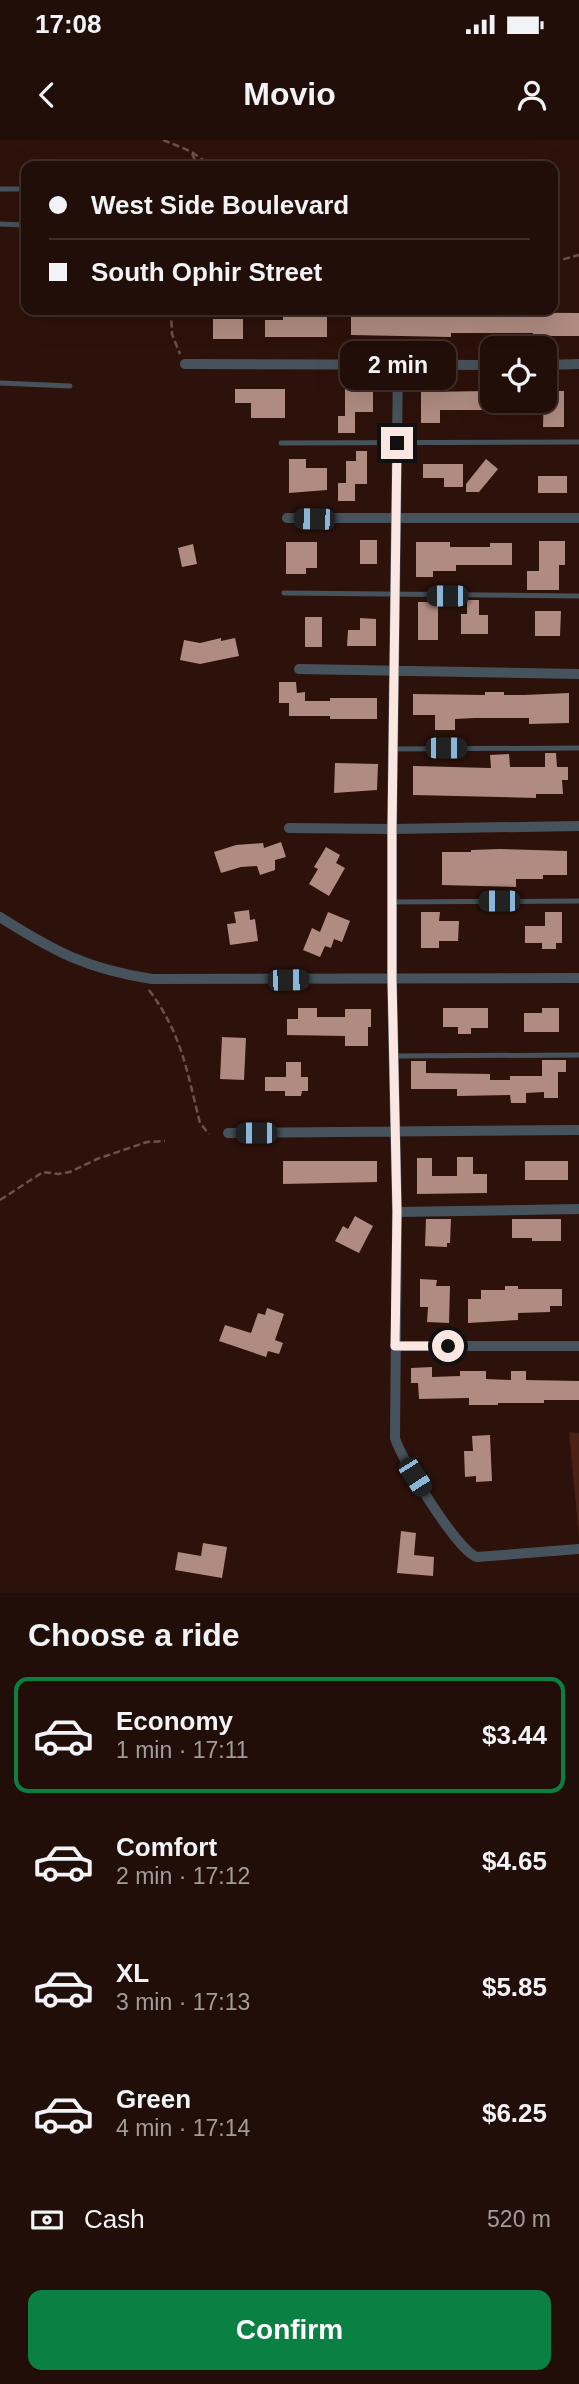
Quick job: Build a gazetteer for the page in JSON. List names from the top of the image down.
{
  "page": {
    "status": "17:08",
    "header": "Movio",
    "banner": ["West Side Boulevard", "South Ophir Street"],
    "bubble": "2 min",
    "heading": "Choose a ride",
    "list": [
      {
        "name": "Economy",
        "note": "1 min · 17:11",
        "value": "$3.44"
      },
      {
        "name": "Comfort",
        "note": "2 min · 17:12",
        "value": "$4.65"
      },
      {
        "name": "XL",
        "note": "3 min · 17:13",
        "value": "$5.85"
      },
      {
        "name": "Green",
        "note": "4 min · 17:14",
        "value": "$6.25"
      }
    ],
    "pay": ["Cash", "520 m"],
    "buttons": "Confirm"
  }
}
